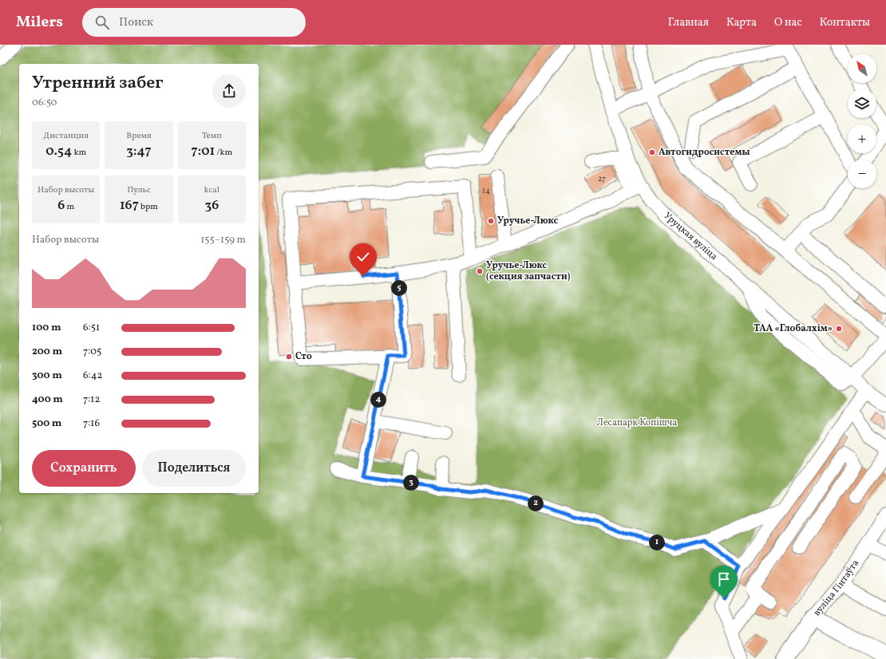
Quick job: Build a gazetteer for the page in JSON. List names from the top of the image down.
{
  "streets": {
    "main road": ["вуліца Гінтаўта"],
    "street": ["Уруцкая вуліца"]
  },
  "parks": ["Лесапарк Копішча"],
  "places": [
    "Автогидросистемы",
    "Уручье-Люкс",
    "Уручье-Люкс (секция запчасти)",
    "ТАА «Глобалхім»",
    "Сто"
  ],
  "house_numbers": ["27", "14"],
  "north": "top left",
  "page": {
    "header": "Milers",
    "search": "Поиск",
    "nav": [
      "Главная",
      "Карта",
      "О нас",
      "Контакты"
    ],
    "map_buttons": ["+", "−"],
    "heading": ["Утренний забег", "06:50"],
    "stats": [
      ["Дистанция", "0.54 km"],
      ["Время", "3:47"],
      ["Темп", "7:01 /km"],
      ["Набор высоты", "6 m"],
      ["Пульс", "167 bpm"],
      ["kcal", "36"]
    ],
    "chart": ["Набор высоты", "155–159 m"],
    "pins": [
      "5",
      "4",
      "3",
      "2",
      "1"
    ],
    "list": [
      {
        "name": "100 m",
        "note": "6:51"
      },
      {
        "name": "200 m",
        "note": "7:05"
      },
      {
        "name": "300 m",
        "note": "6:42"
      },
      {
        "name": "400 m",
        "note": "7:12"
      },
      {
        "name": "500 m",
        "note": "7:16"
      }
    ],
    "buttons": ["Сохранить", "Поделиться"]
  }
}
